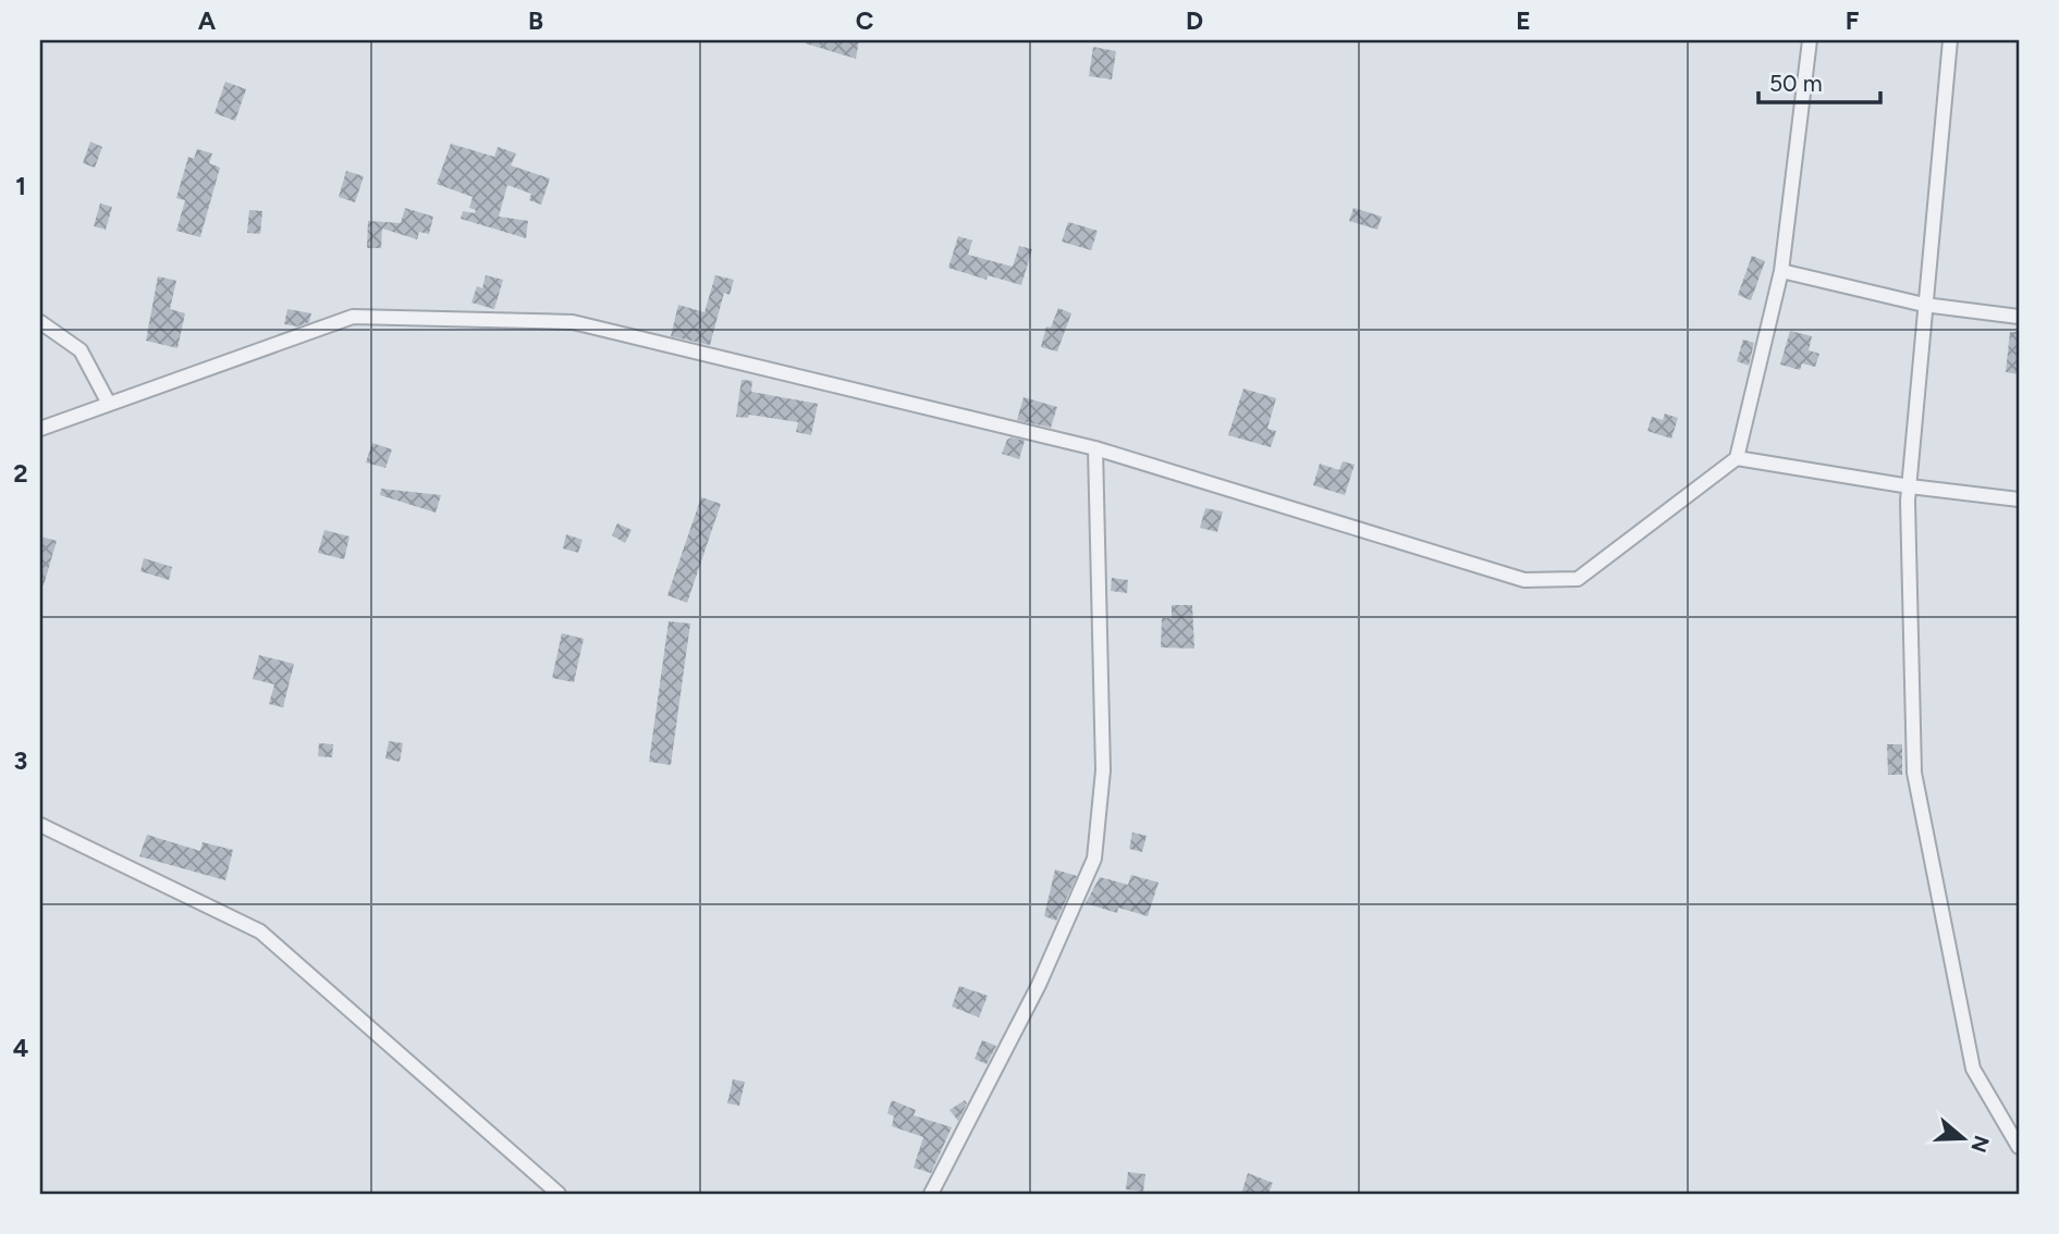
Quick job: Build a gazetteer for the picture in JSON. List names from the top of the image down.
{
  "scale_bar": "50 m",
  "north": "right",
  "grid": {
    "columns": [
      "A",
      "B",
      "C",
      "D",
      "E",
      "F"
    ],
    "rows": [
      "1",
      "2",
      "3",
      "4"
    ]
  }
}
